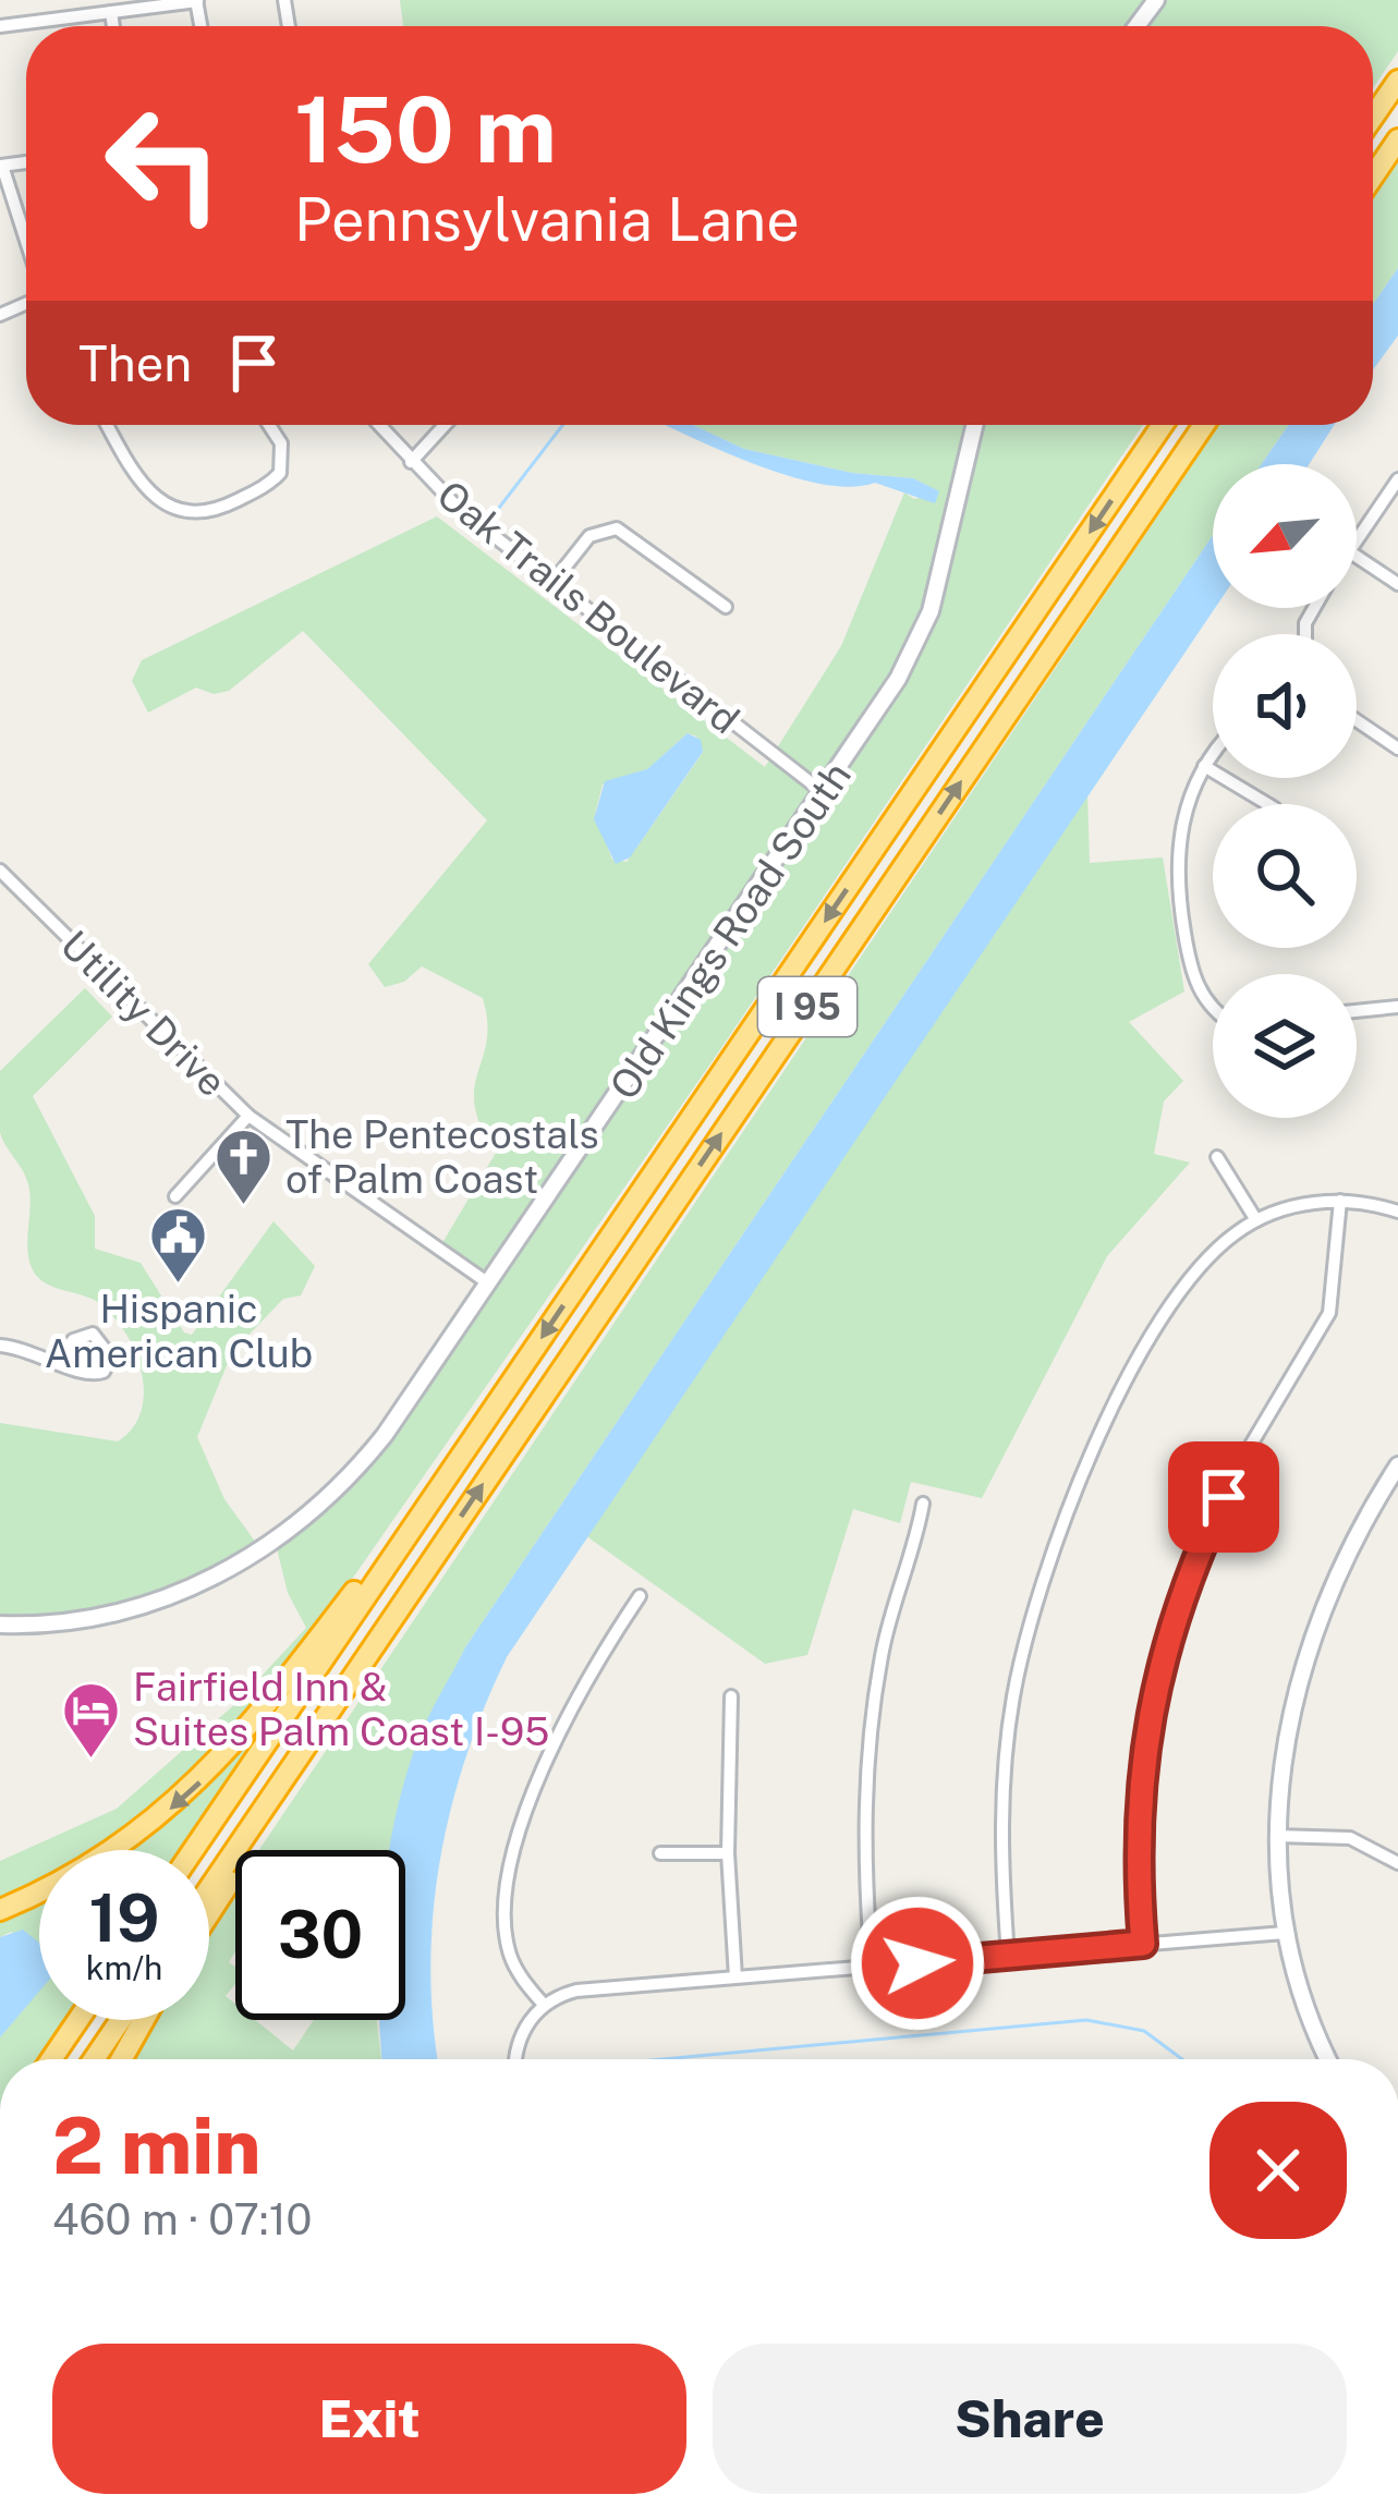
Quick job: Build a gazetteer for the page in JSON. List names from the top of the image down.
{
  "streets": {
    "highway": ["I 95"],
    "street": ["Oak Trails Boulevard", "Old Kings Road South", "Utility Drive"]
  },
  "crossings": [
    ["Oak Trails Boulevard", "Old Kings Road South"],
    ["Old Kings Road South", "Utility Drive"]
  ],
  "places": {
    "church": ["The Pentecostals of Palm Coast"],
    "public building": ["Hispanic American Club"],
    "hotel": ["Fairfield Inn & Suites Palm Coast I-95"]
  },
  "north": "bottom left",
  "page": {
    "turn": ["150 m", "Pennsylvania Lane"],
    "then": "Then",
    "speed": "19 km/h",
    "limit": "30",
    "heading": ["2 min", "460 m · 07:10"],
    "buttons": ["Exit", "Share"]
  }
}
